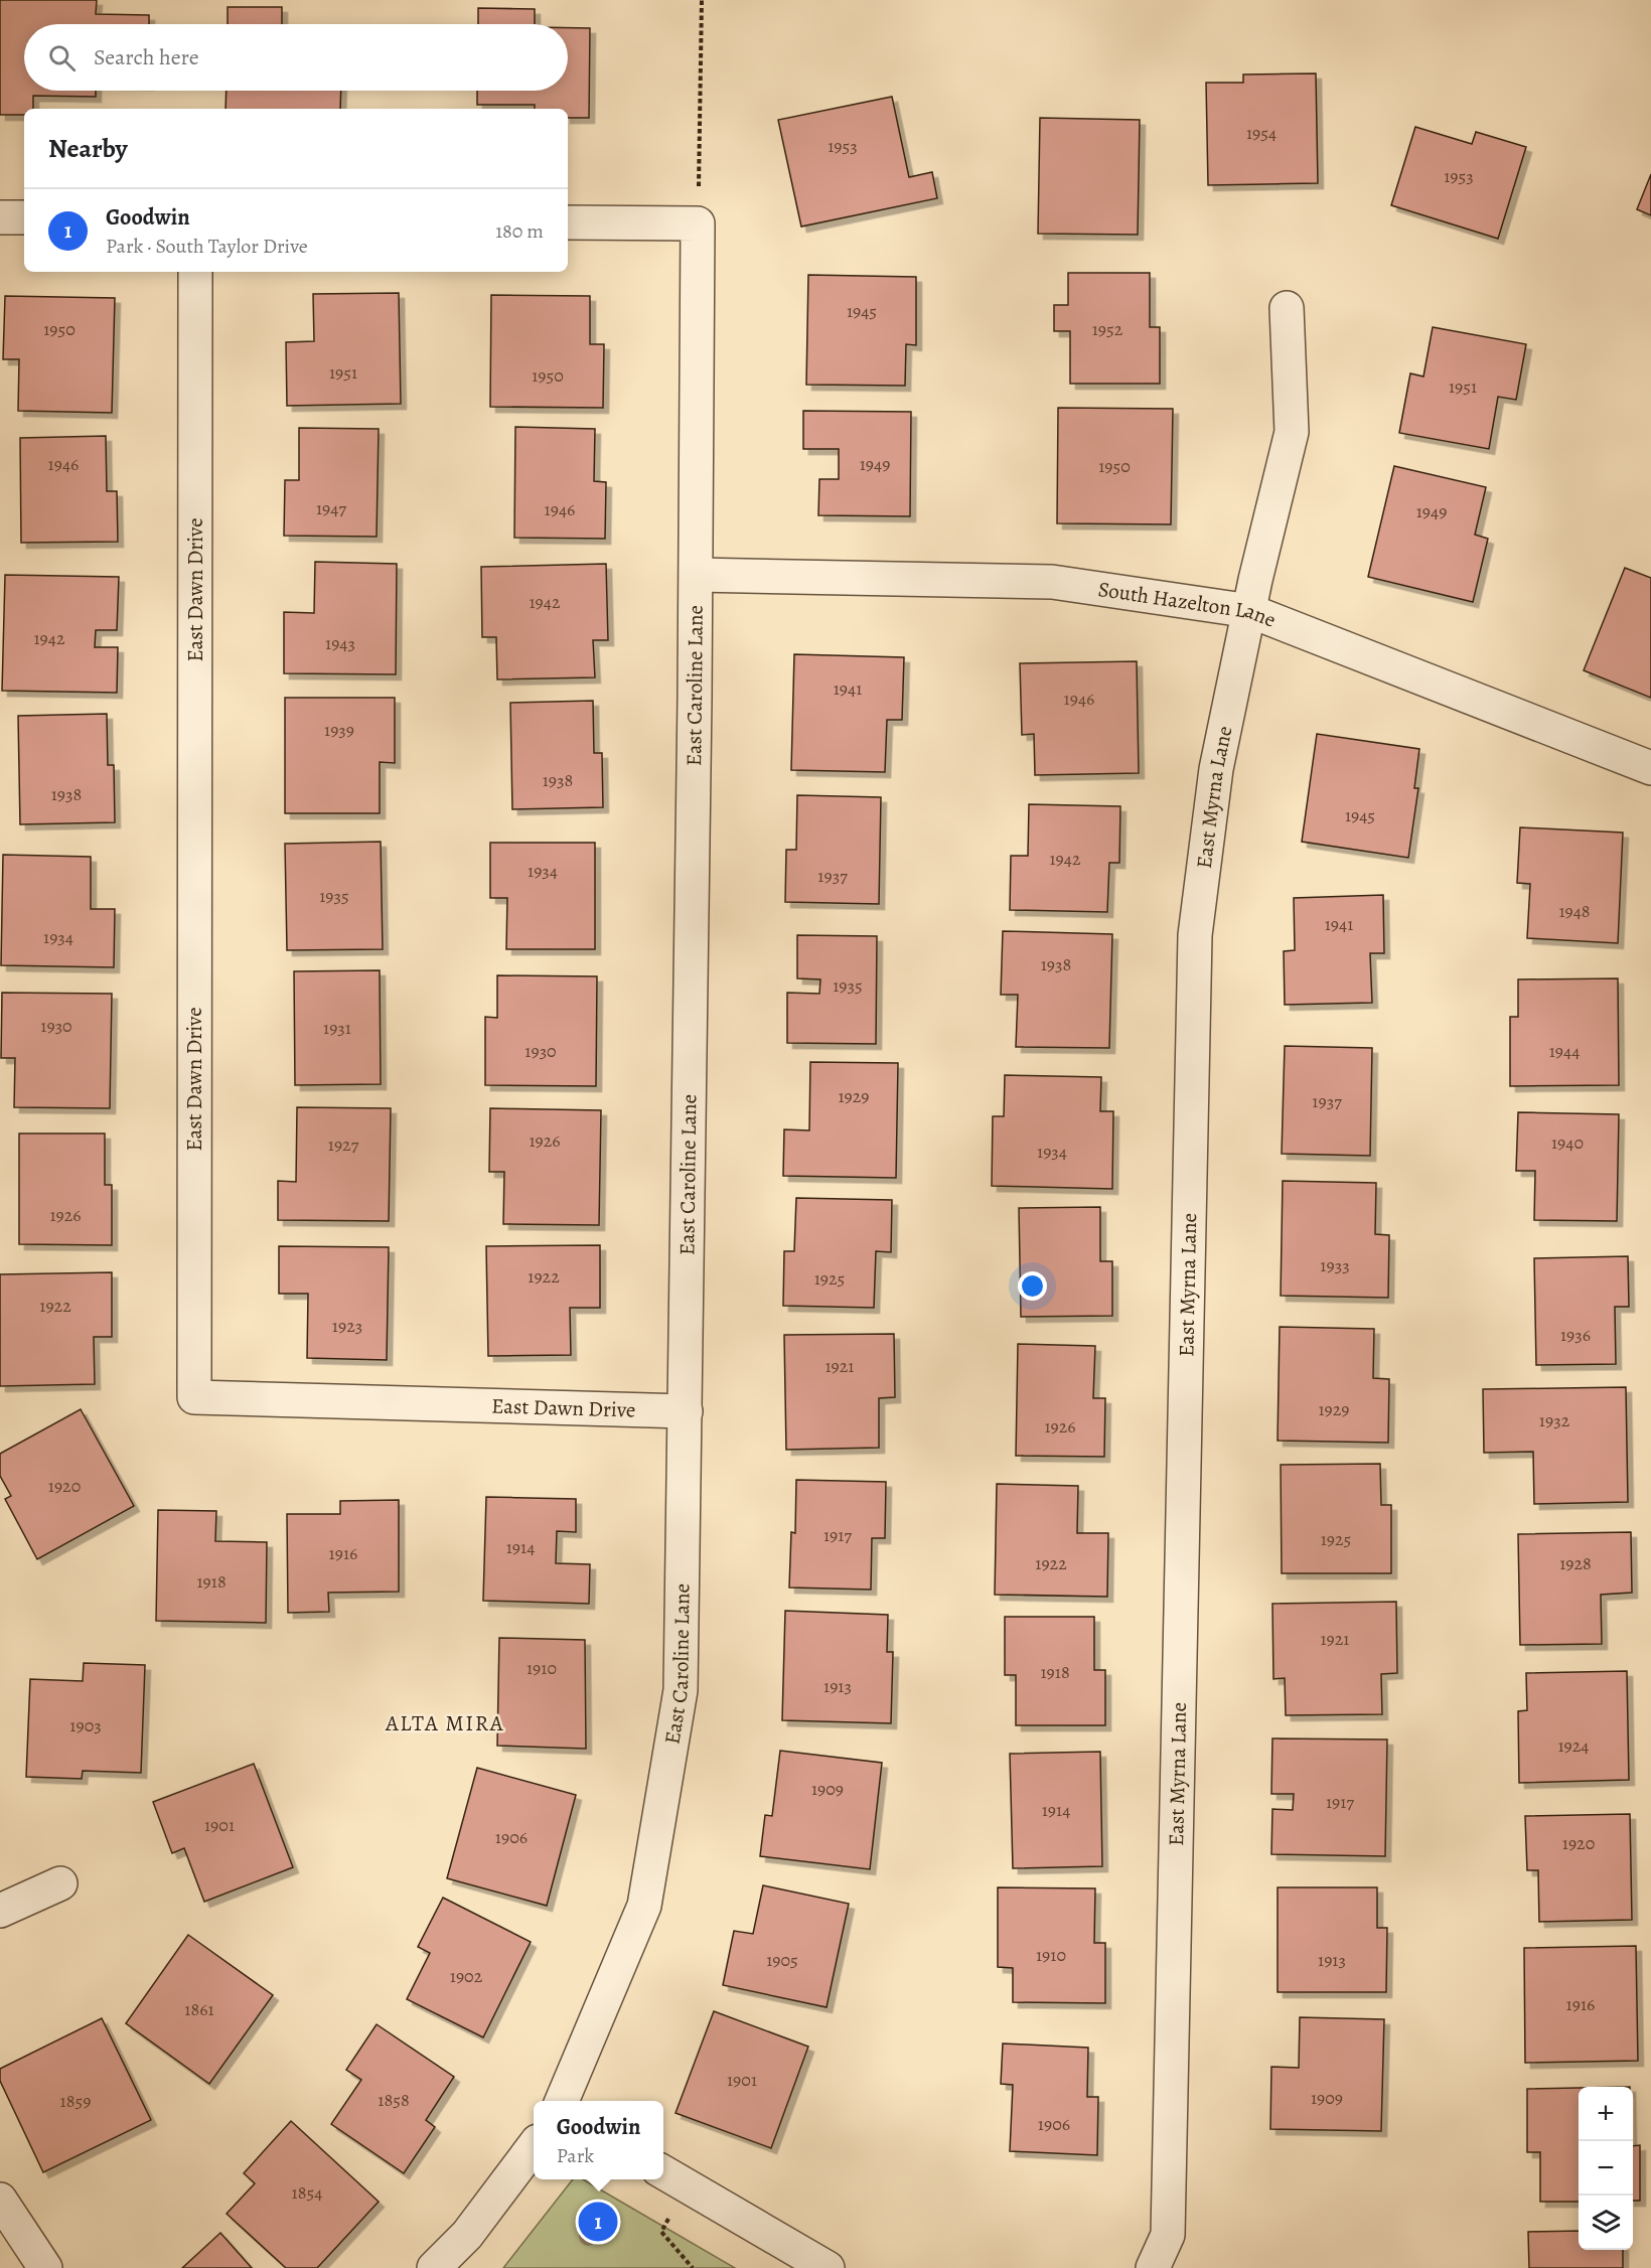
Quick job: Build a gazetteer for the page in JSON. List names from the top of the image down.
{
  "streets": {
    "street": [
      "East Dawn Drive",
      "South Hazelton Lane",
      "East Caroline Lane",
      "East Myrna Lane"
    ]
  },
  "crossings": [
    ["East Dawn Drive", "East Caroline Lane"],
    ["South Hazelton Lane", "East Caroline Lane"],
    ["South Hazelton Lane", "East Myrna Lane"]
  ],
  "districts": ["ALTA MIRA"],
  "house_numbers": [
    "1954",
    "1953",
    "1953",
    "1945",
    "1950",
    "1952",
    "1951",
    "1950",
    "1951",
    "1946",
    "1949",
    "1950",
    "1947",
    "1946",
    "1949",
    "1942",
    "1942",
    "1943",
    "1941",
    "1946",
    "1939",
    "1938",
    "1938",
    "1945",
    "1942",
    "1934",
    "1937",
    "1935",
    "1948",
    "1941",
    "1934",
    "1938",
    "1935",
    "1930",
    "1931",
    "1930",
    "1944",
    "1929",
    "1937",
    "1926",
    "1940",
    "1927",
    "1934",
    "1926",
    "1933",
    "1922",
    "1925",
    "1922",
    "1923",
    "1936",
    "1921",
    "1929",
    "1932",
    "1926",
    "1920",
    "1917",
    "1925",
    "1914",
    "1916",
    "1922",
    "1928",
    "1918",
    "1921",
    "1910",
    "1918",
    "1913",
    "1903",
    "1924",
    "1909",
    "1917",
    "1914",
    "1901",
    "1906",
    "1920",
    "1910",
    "1905",
    "1913",
    "1902",
    "1916",
    "1861",
    "1901",
    "1909",
    "1858",
    "1859",
    "1906",
    "1854"
  ],
  "page": {
    "search": "Search here",
    "heading": "Nearby",
    "list": [
      {
        "mark": "1",
        "name": "Goodwin",
        "note": "Park · South Taylor Drive",
        "value": "180 m"
      }
    ],
    "map_buttons": ["+", "−"],
    "popup": ["Goodwin", "Park"],
    "pins": "1"
  }
}
